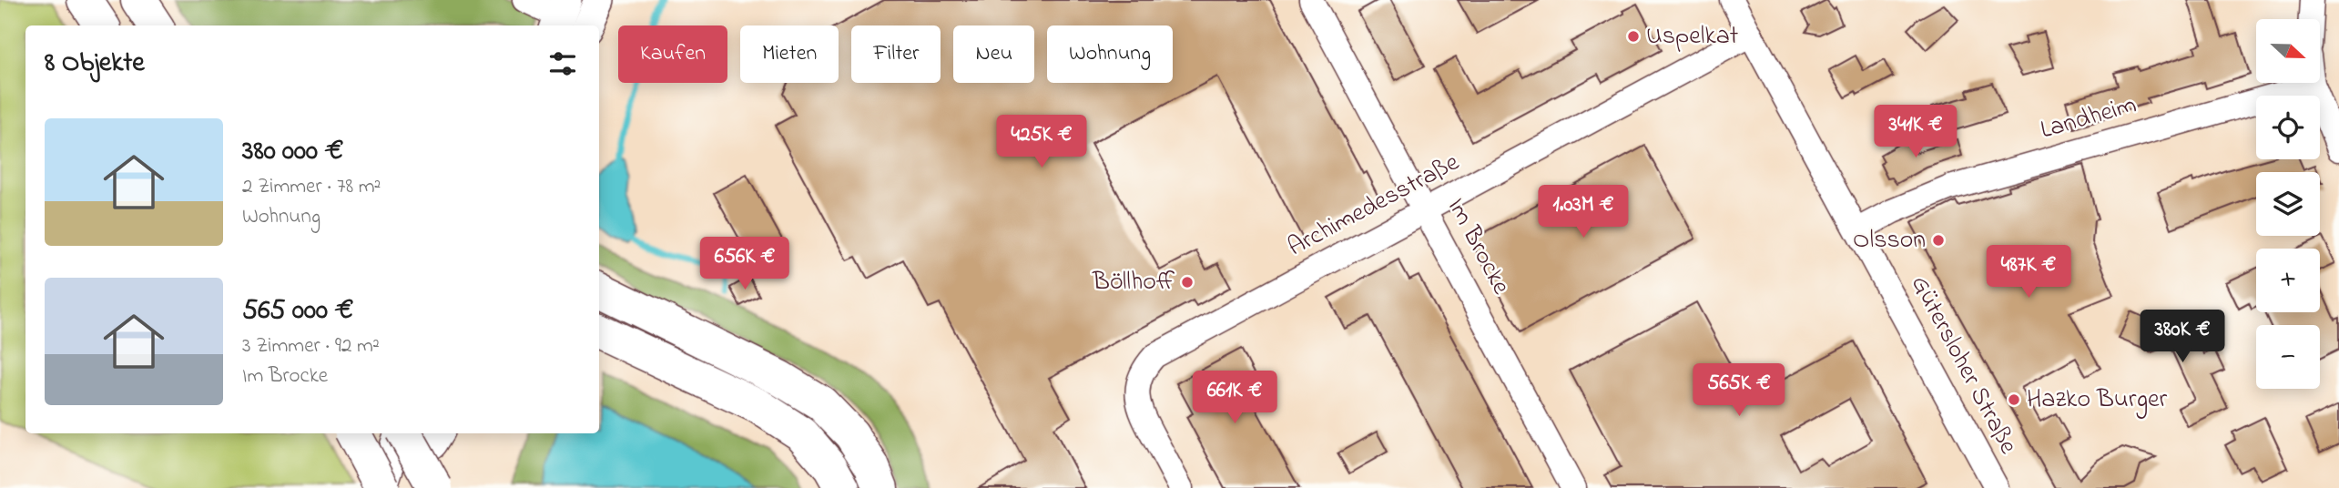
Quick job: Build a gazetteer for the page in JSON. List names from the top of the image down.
{
  "streets": {
    "street": [
      "Landheim",
      "Archimedesstraße",
      "Im Brocke",
      "Gütersloher Straße"
    ]
  },
  "crossings": [
    ["Landheim", "Gütersloher Straße"],
    ["Archimedesstraße", "Im Brocke"],
    ["Archimedesstraße", "Gütersloher Straße"]
  ],
  "places": [
    "Uspelkat",
    "Olsson",
    "Böllhoff",
    "Hazko Burger"
  ],
  "north": "right",
  "page": {
    "map_buttons": ["+", "−"],
    "chip": [
      "Kaufen",
      "Mieten",
      "Filter",
      "Neu",
      "Wohnung"
    ],
    "heading": "8 Objekte",
    "list": [
      {
        "name": "380 000 €",
        "note": "2 Zimmer · 78 m² · Wohnung"
      },
      {
        "name": "565 000 €",
        "note": "3 Zimmer · 92 m² · Im Brocke"
      }
    ],
    "price": [
      "341K €",
      "425K €",
      "1.03M €",
      "656K €",
      "487K €",
      "380K €",
      "565K €",
      "661K €"
    ]
  }
}
